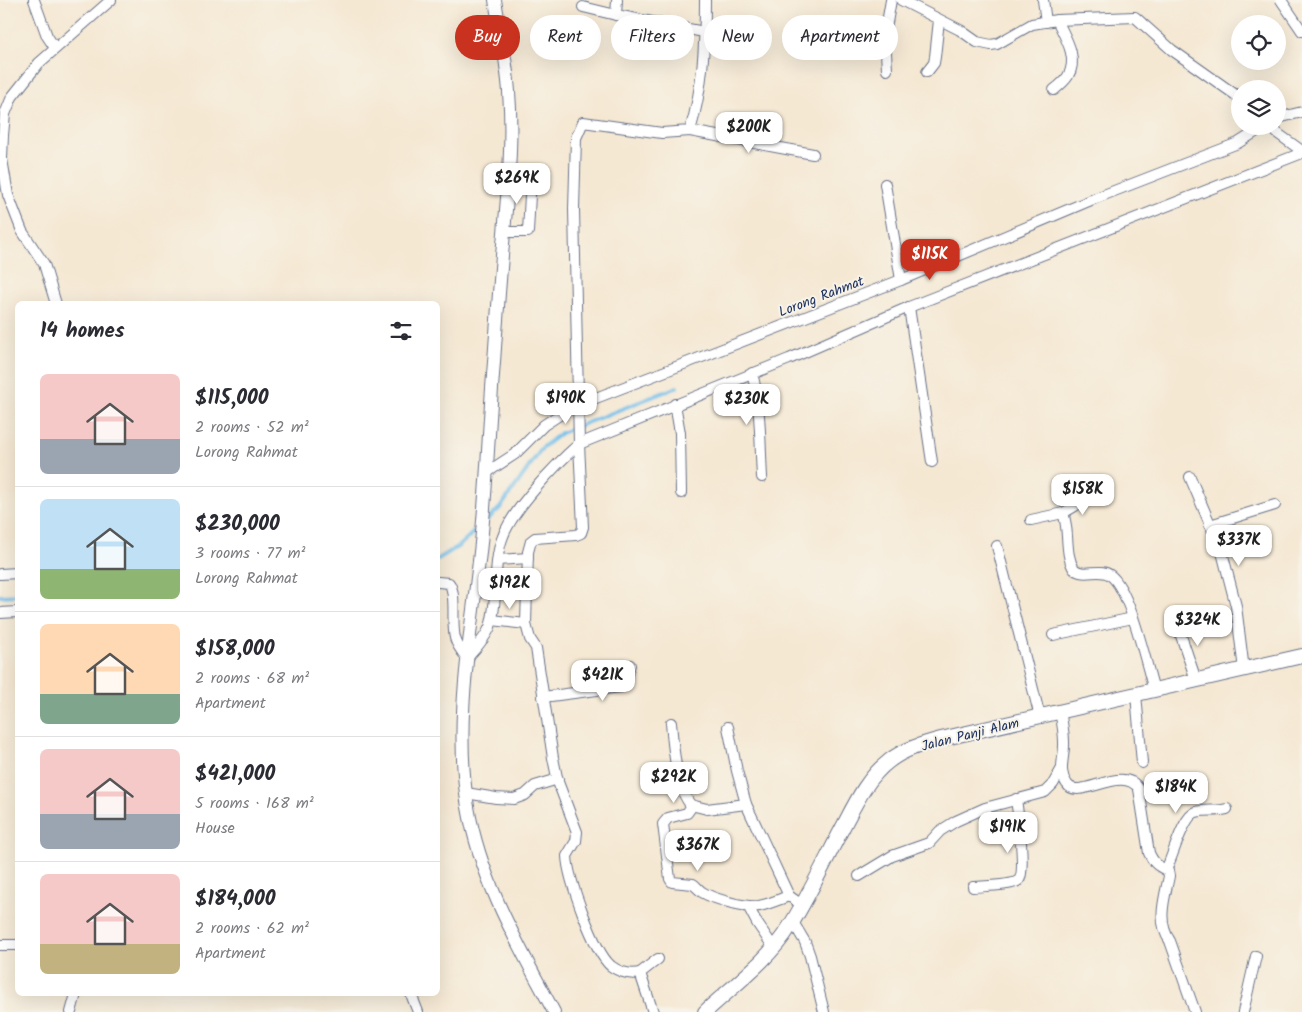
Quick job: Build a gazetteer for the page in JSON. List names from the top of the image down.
{
  "streets": {
    "main road": ["Jalan Panji Alam"],
    "street": ["Lorong Rahmat"]
  },
  "page": {
    "chip": [
      "Buy",
      "Rent",
      "Filters",
      "New",
      "Apartment"
    ],
    "price": [
      "$200K",
      "$269K",
      "$115K",
      "$190K",
      "$230K",
      "$158K",
      "$337K",
      "$192K",
      "$324K",
      "$421K",
      "$292K",
      "$184K",
      "$191K",
      "$367K"
    ],
    "heading": "14 homes",
    "list": [
      {
        "name": "$115,000",
        "note": "2 rooms · 52 m² · Lorong Rahmat"
      },
      {
        "name": "$230,000",
        "note": "3 rooms · 77 m² · Lorong Rahmat"
      },
      {
        "name": "$158,000",
        "note": "2 rooms · 68 m² · Apartment"
      },
      {
        "name": "$421,000",
        "note": "5 rooms · 168 m² · House"
      },
      {
        "name": "$184,000",
        "note": "2 rooms · 62 m² · Apartment"
      }
    ]
  }
}
